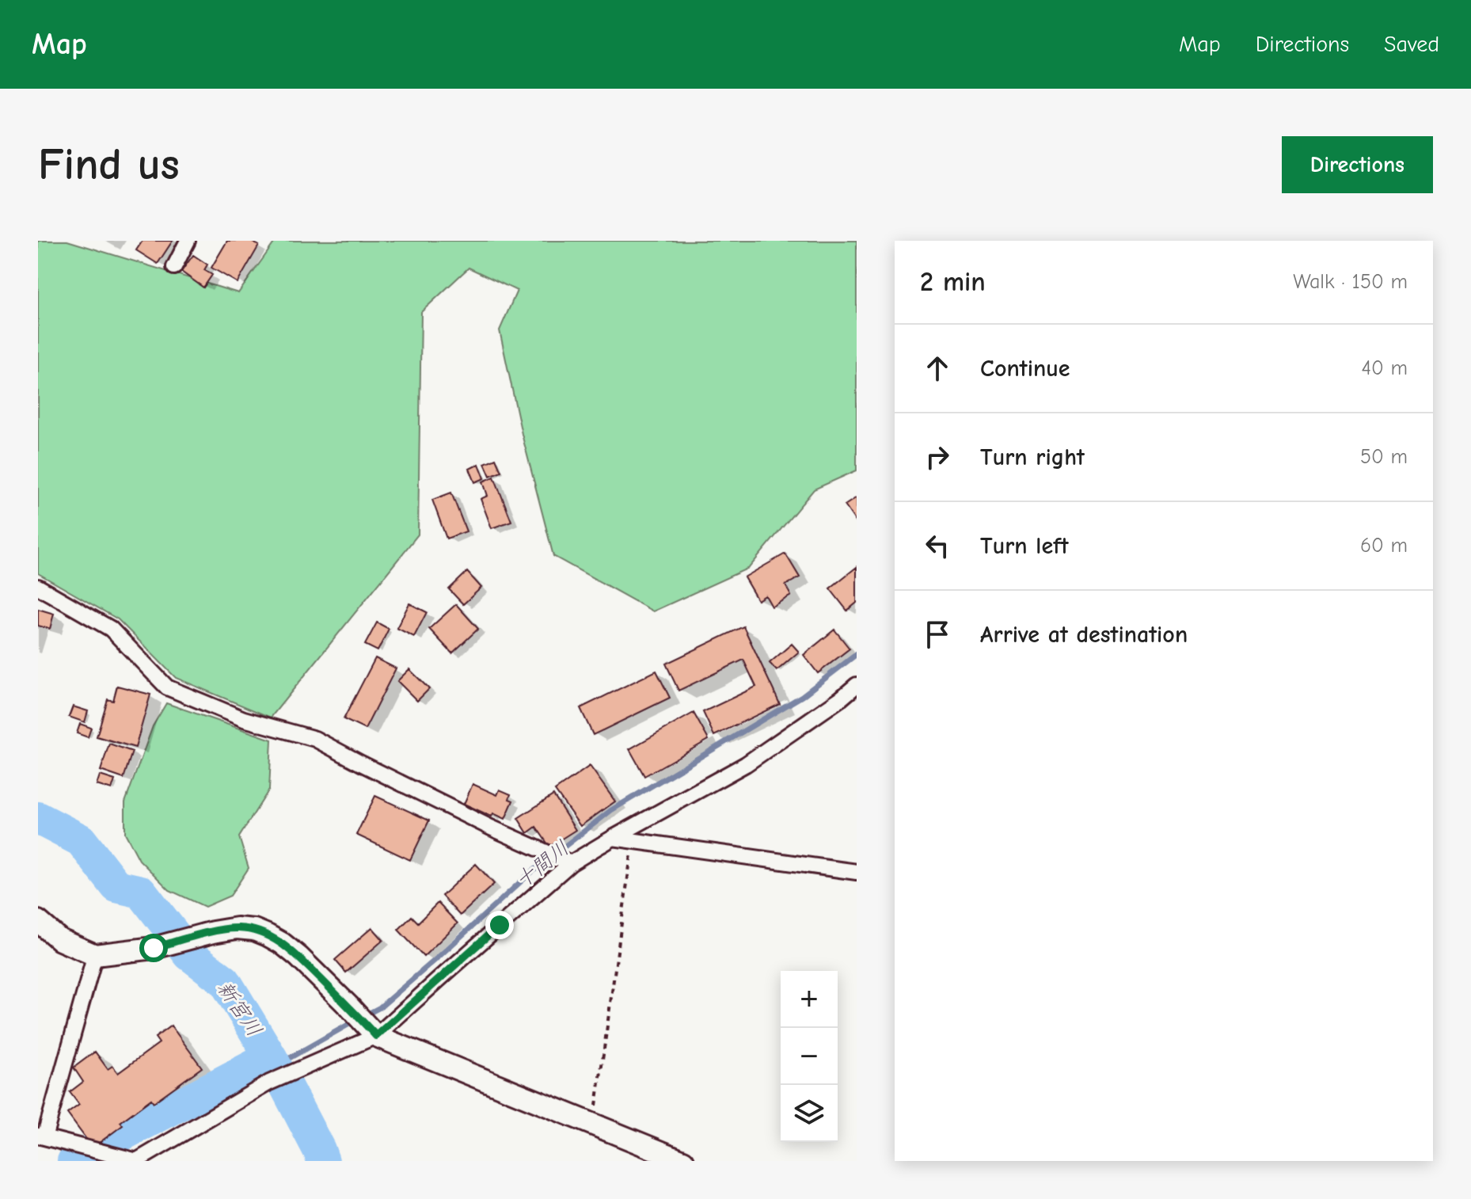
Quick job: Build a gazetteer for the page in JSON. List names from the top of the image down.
{
  "water": ["十間川", "新宮川"],
  "page": {
    "header": "Map",
    "nav": ["Map", "Directions", "Saved"],
    "buttons": "Directions",
    "title": "Find us",
    "heading": ["2 min", "Walk · 150 m"],
    "list": [
      ["Continue", "40 m"],
      ["Turn right", "50 m"],
      ["Turn left", "60 m"],
      "Arrive at destination"
    ],
    "map_buttons": ["+", "−"]
  }
}
